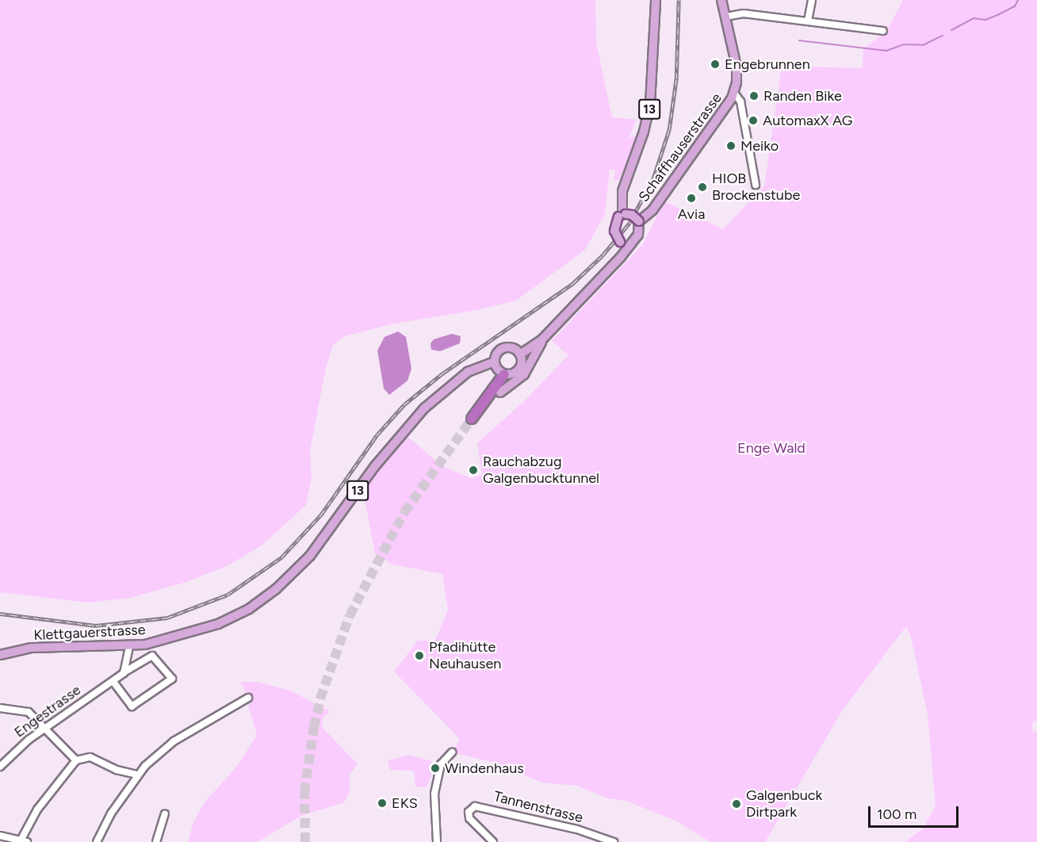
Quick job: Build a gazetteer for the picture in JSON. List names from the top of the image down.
{
  "streets": {
    "main road": ["13", "Schaffhauserstrasse", "Klettgauerstrasse"],
    "street": ["Engestrasse", "Tannenstrasse"]
  },
  "crossings": [
    ["13", "Schaffhauserstrasse"],
    ["13", "Klettgauerstrasse"]
  ],
  "parks": ["Enge Wald"],
  "places": [
    "Engebrunnen",
    "Randen Bike",
    "AutomaxX AG",
    "Meiko",
    "HIOB Brockenstube",
    "Avia",
    "Rauchabzug Galgenbucktunnel",
    "Pfadihütte Neuhausen",
    "Windenhaus",
    "EKS",
    "Galgenbuck Dirtpark"
  ],
  "scale_bar": "100 m"
}
